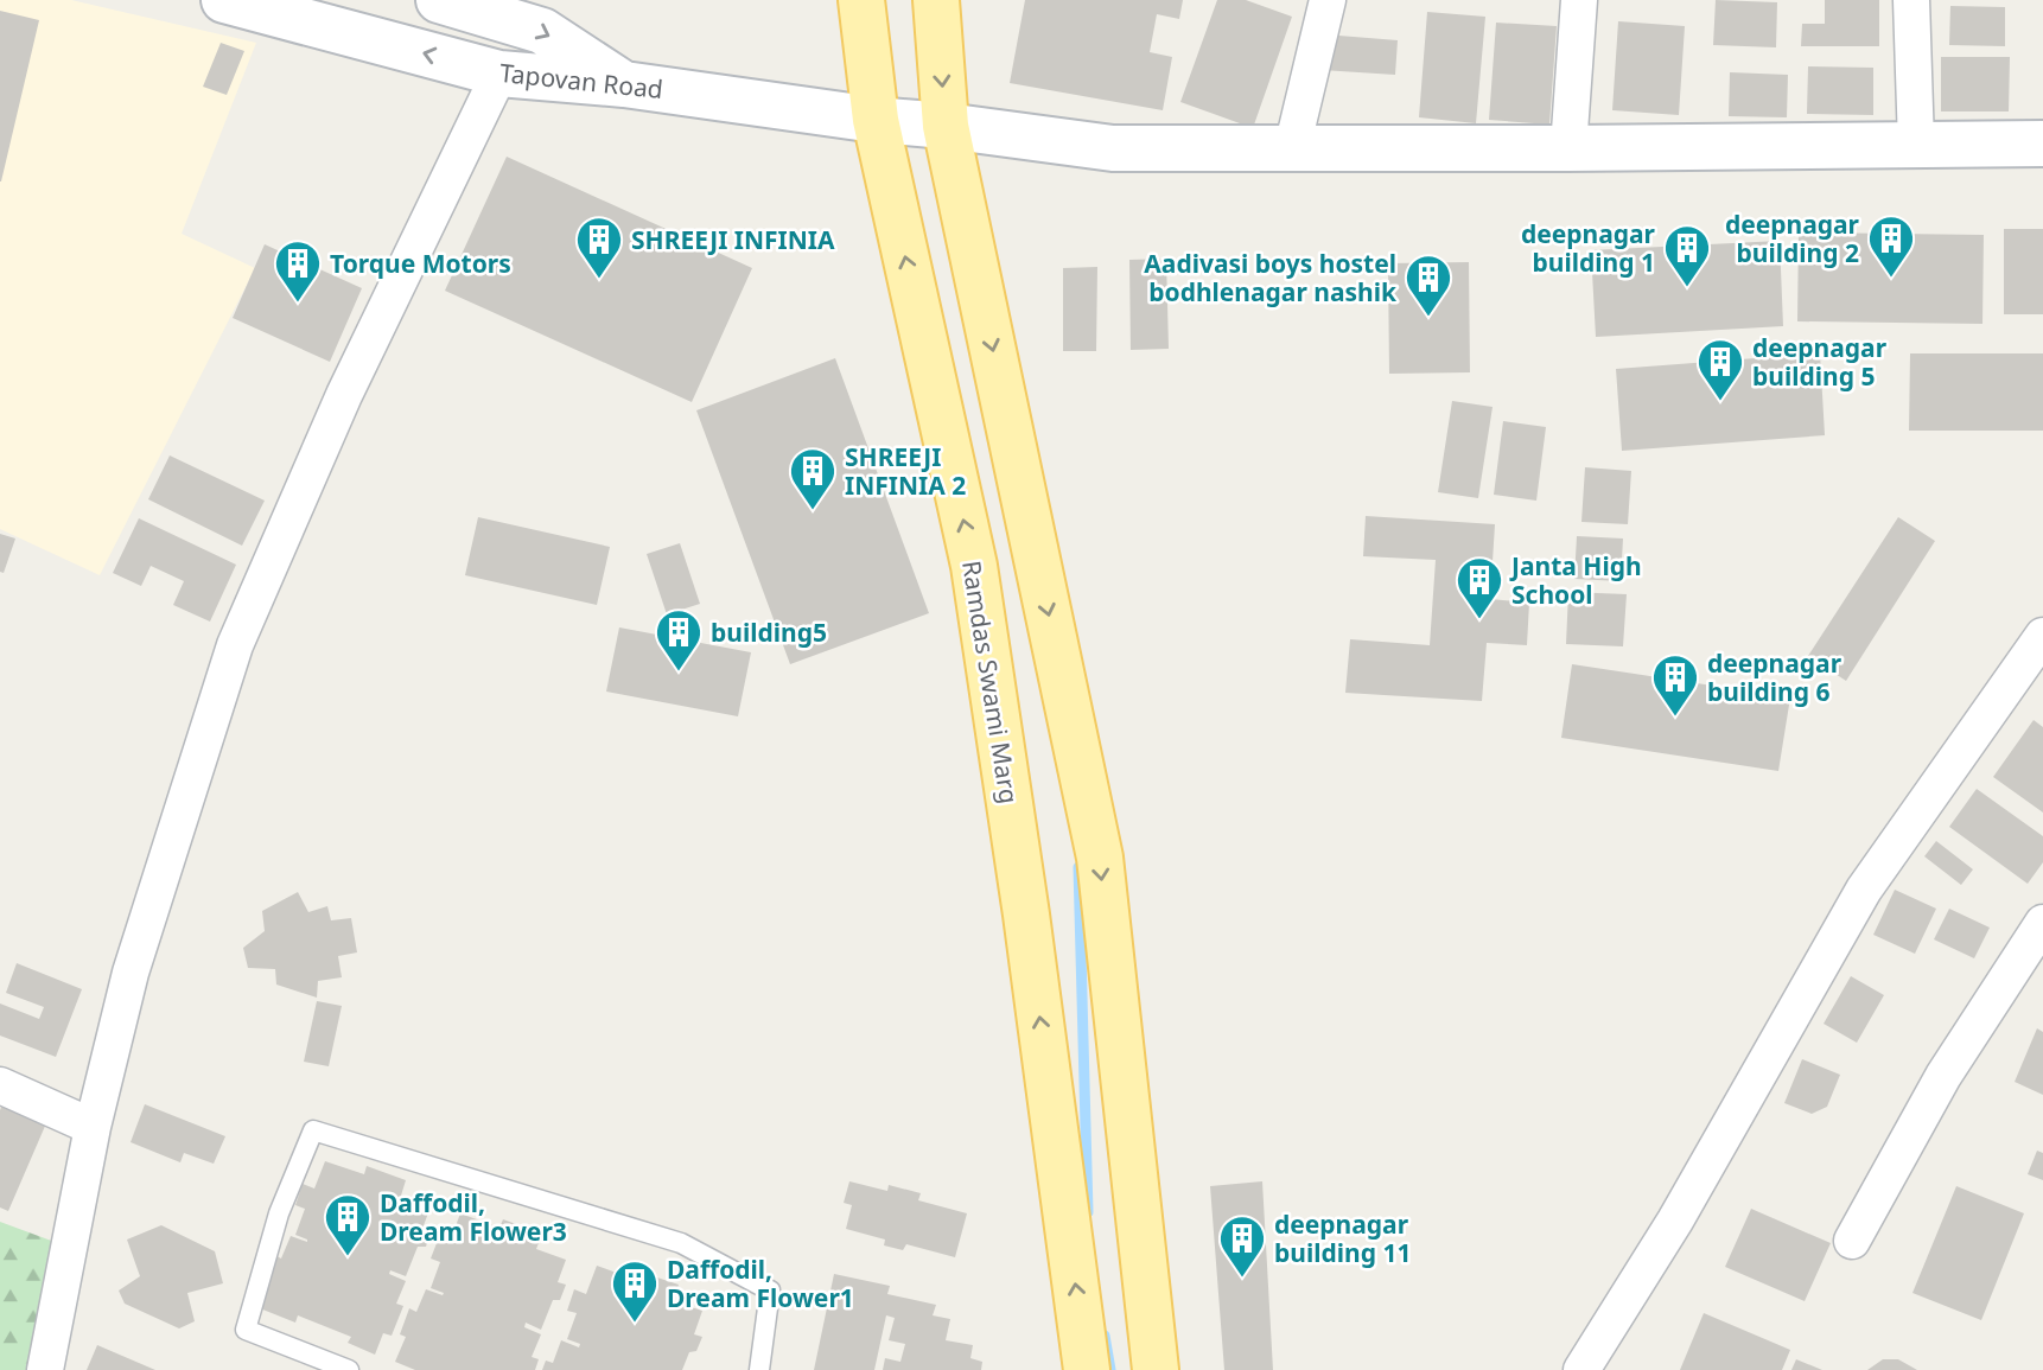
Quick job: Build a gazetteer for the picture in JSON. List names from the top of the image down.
{
  "streets": {
    "main road": ["Ramdas Swami Marg"],
    "street": ["Tapovan Road"]
  },
  "crossings": [
    ["Tapovan Road", "Ramdas Swami Marg"]
  ],
  "places": {
    "building": [
      "deepnagar building 2",
      "SHREEJI INFINIA",
      "deepnagar building 1",
      "Torque Motors",
      "Aadivasi boys hostel bodhlenagar nashik",
      "deepnagar building 5",
      "SHREEJI INFINIA 2",
      "Janta High School",
      "building5",
      "deepnagar building 6",
      "Daffodil, Dream Flower3",
      "deepnagar building 11",
      "Daffodil, Dream Flower1"
    ]
  }
}
